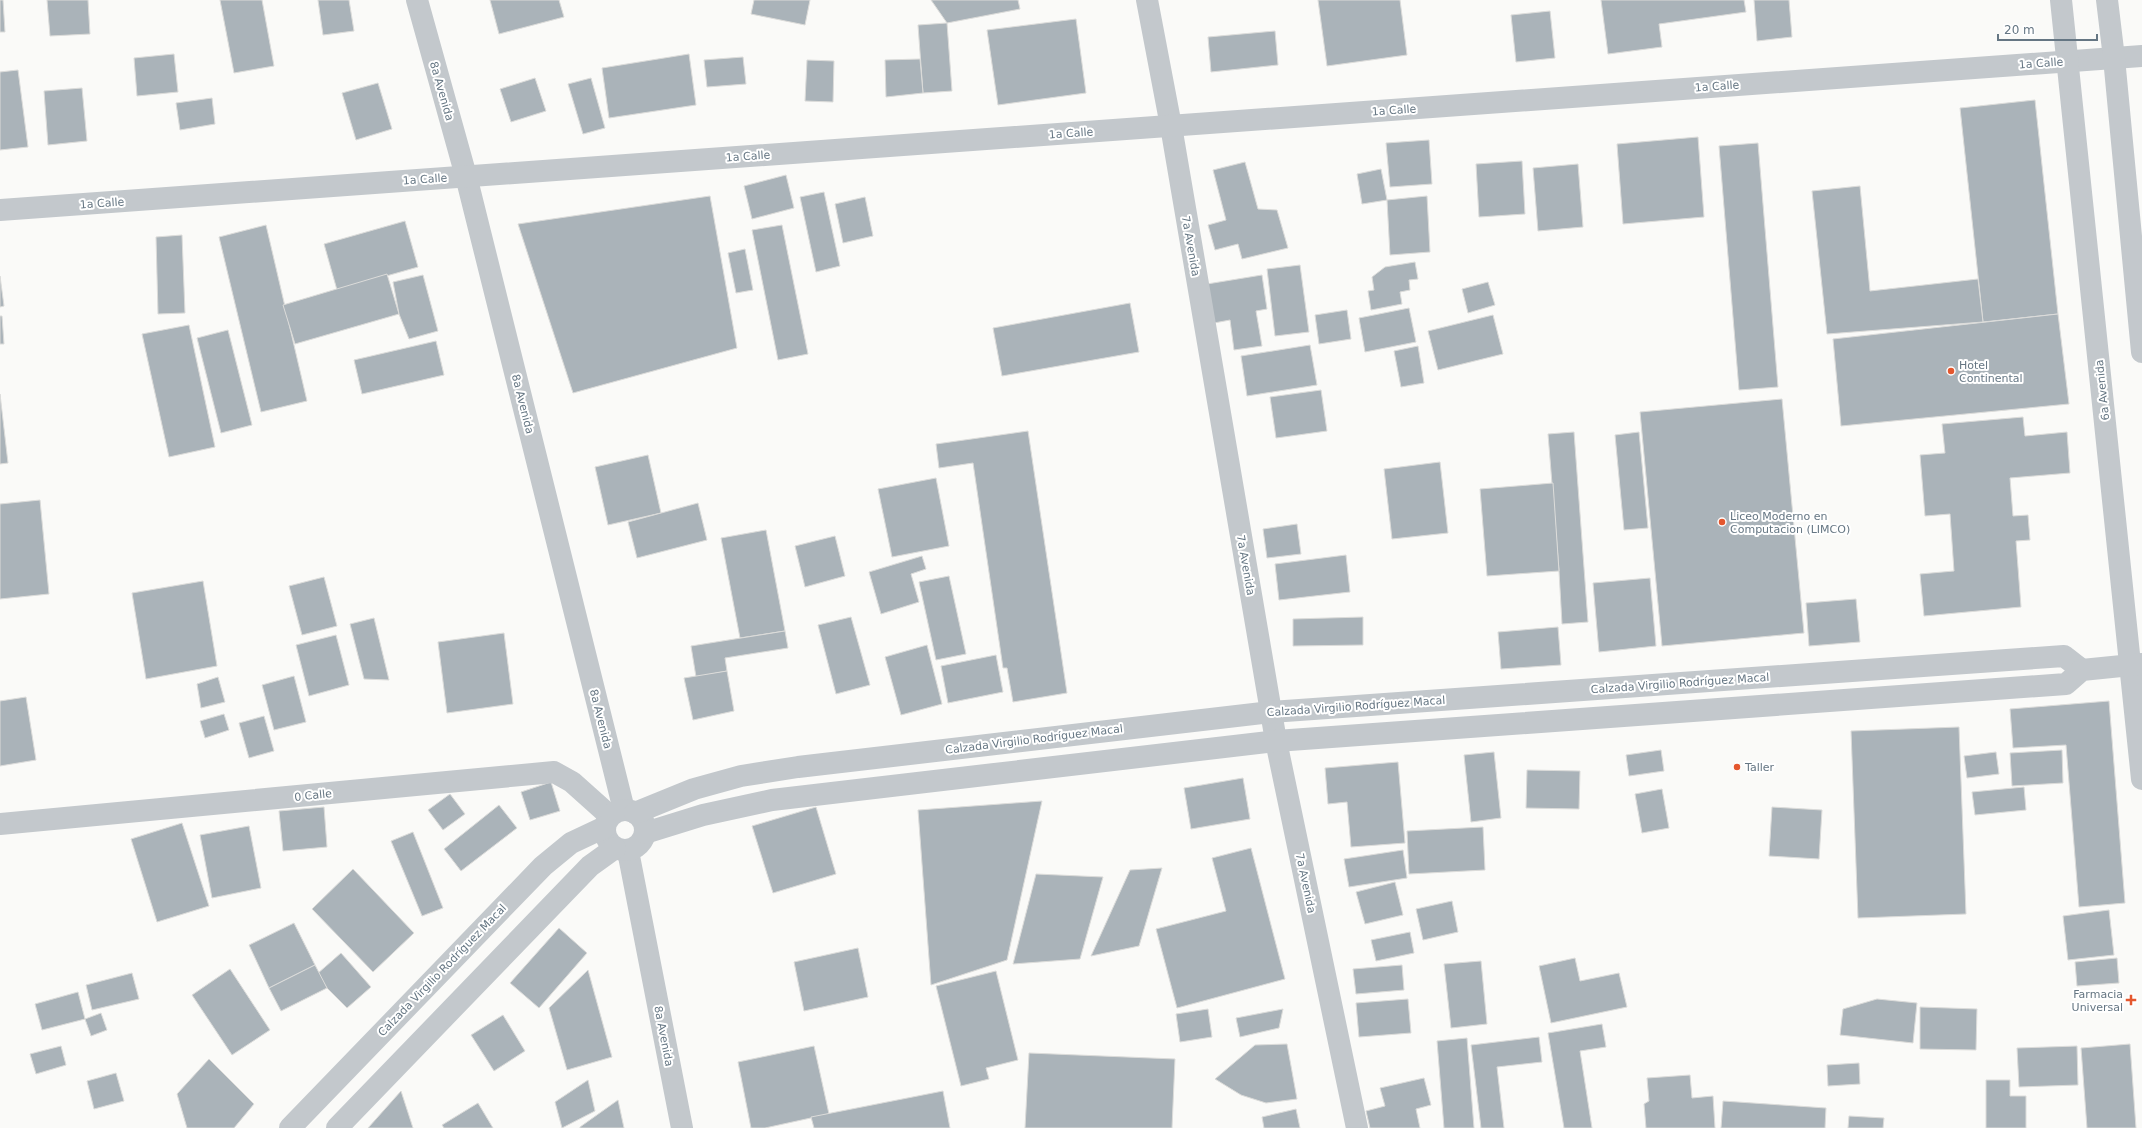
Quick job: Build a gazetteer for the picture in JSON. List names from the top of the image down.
{
  "streets": {
    "street": [
      "1a Calle",
      "8a Avenida",
      "7a Avenida",
      "6a Avenida",
      "Calzada Virgilio Rodríguez Macal",
      "0 Calle"
    ]
  },
  "crossings": [
    ["1a Calle", "8a Avenida"],
    ["1a Calle", "7a Avenida"],
    ["1a Calle", "6a Avenida"],
    ["8a Avenida", "Calzada Virgilio Rodríguez Macal"],
    ["8a Avenida", "0 Calle"],
    ["7a Avenida", "Calzada Virgilio Rodríguez Macal"],
    ["Calzada Virgilio Rodríguez Macal", "0 Calle"]
  ],
  "places": {
    "other": ["Hotel Continental", "Liceo Moderno en Computacion (LIMCO)", "Taller"],
    "health": ["Farmacia Universal"]
  },
  "scale_bar": "20 m"
}
